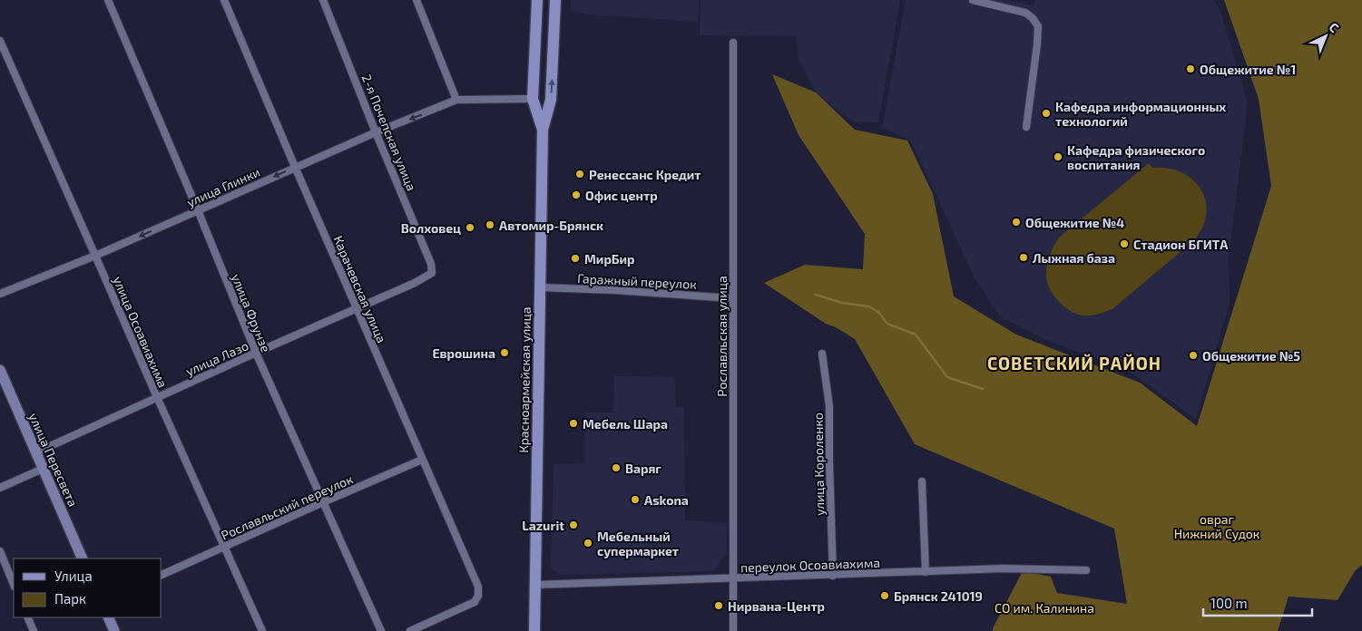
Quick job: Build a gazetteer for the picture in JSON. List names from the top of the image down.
{
  "streets": {
    "main road": ["Красноармейская улица", "улица Пересвета"],
    "street": [
      "2-я Почепская улица",
      "улица Глинки",
      "Гаражный переулок",
      "Карачевская улица",
      "улица Фрунзе",
      "улица Осоавиахима",
      "Рославльская улица",
      "улица Лазо",
      "улица Короленко",
      "Рославльский переулок",
      "переулок Осоавиахима"
    ]
  },
  "crossings": [
    ["2-я Почепская улица", "улица Глинки"],
    ["2-я Почепская улица", "улица Лазо"],
    ["улица Глинки", "Карачевская улица"],
    ["улица Глинки", "улица Фрунзе"],
    ["улица Глинки", "улица Осоавиахима"],
    ["Гаражный переулок", "Рославльская улица"],
    ["Гаражный переулок", "Красноармейская улица"],
    ["Карачевская улица", "улица Лазо"],
    ["Карачевская улица", "Рославльский переулок"],
    ["улица Фрунзе", "улица Лазо"],
    ["улица Фрунзе", "Рославльский переулок"],
    ["улица Осоавиахима", "улица Лазо"],
    ["улица Осоавиахима", "Рославльский переулок"],
    ["Рославльская улица", "переулок Осоавиахима"],
    ["улица Лазо", "улица Пересвета"],
    ["Красноармейская улица", "переулок Осоавиахима"],
    ["улица Короленко", "переулок Осоавиахима"]
  ],
  "one_way": ["улица Глинки"],
  "districts": ["СОВЕТСКИЙ РАЙОН"],
  "parks": ["овраг Нижний Судок", "СО им. Калинина"],
  "places": [
    "Общежитие №1",
    "Кафедра информационных технологий",
    "Кафедра физического воспитания",
    "Ренессанс Кредит",
    "Офис центр",
    "Общежитие №4",
    "Автомир-Брянск",
    "Волховец",
    "Стадион БГИТА",
    "Лыжная база",
    "МирБир",
    "Еврошина",
    "Общежитие №5",
    "Мебель Шара",
    "Варяг",
    "Askona",
    "Lazurit",
    "Мебельный супермаркет",
    "Брянск 241019",
    "Нирвана-Центр"
  ],
  "legend": ["Улица", "Парк"],
  "scale_bar": "100 m",
  "north": "top right"
}
